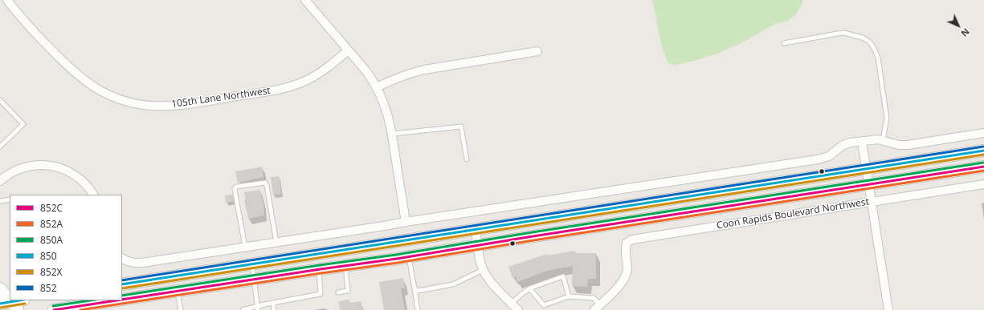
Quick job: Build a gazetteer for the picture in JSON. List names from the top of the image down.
{
  "streets": {
    "main road": ["Coon Rapids Boulevard Northwest"],
    "street": ["105th Lane Northwest"]
  },
  "lines": [
    "transit line 852",
    "transit line 850",
    "transit line 852X",
    "transit line 850A",
    "transit line 852C",
    "transit line 852A"
  ],
  "legend": [
    "852C",
    "852A",
    "850A",
    "850",
    "852X",
    "852"
  ],
  "north": "bottom right"
}
